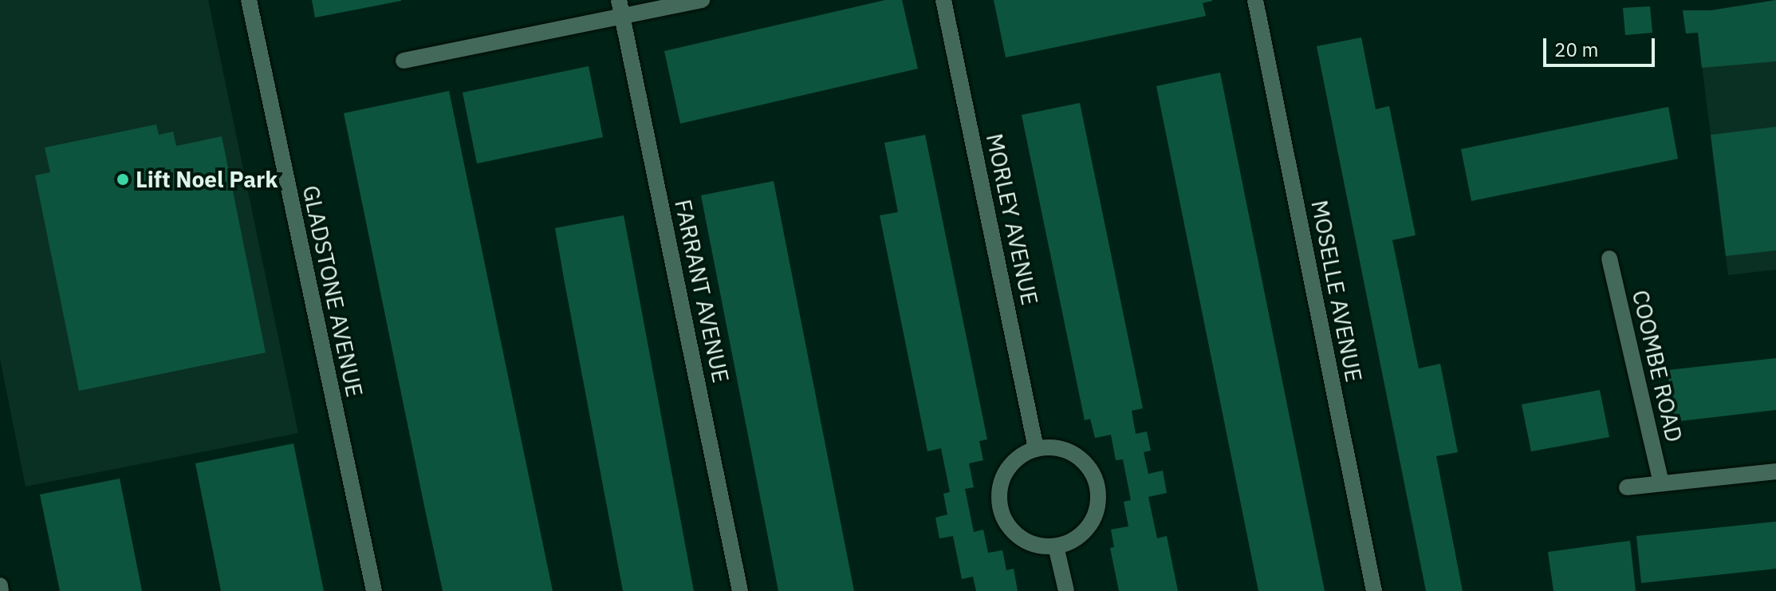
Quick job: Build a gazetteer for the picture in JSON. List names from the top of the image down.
{
  "streets": {
    "street": [
      "MORLEY AVENUE",
      "GLADSTONE AVENUE",
      "FARRANT AVENUE",
      "MOSELLE AVENUE",
      "COOMBE ROAD"
    ]
  },
  "places": ["Lift Noel Park"],
  "scale_bar": "20 m"
}
